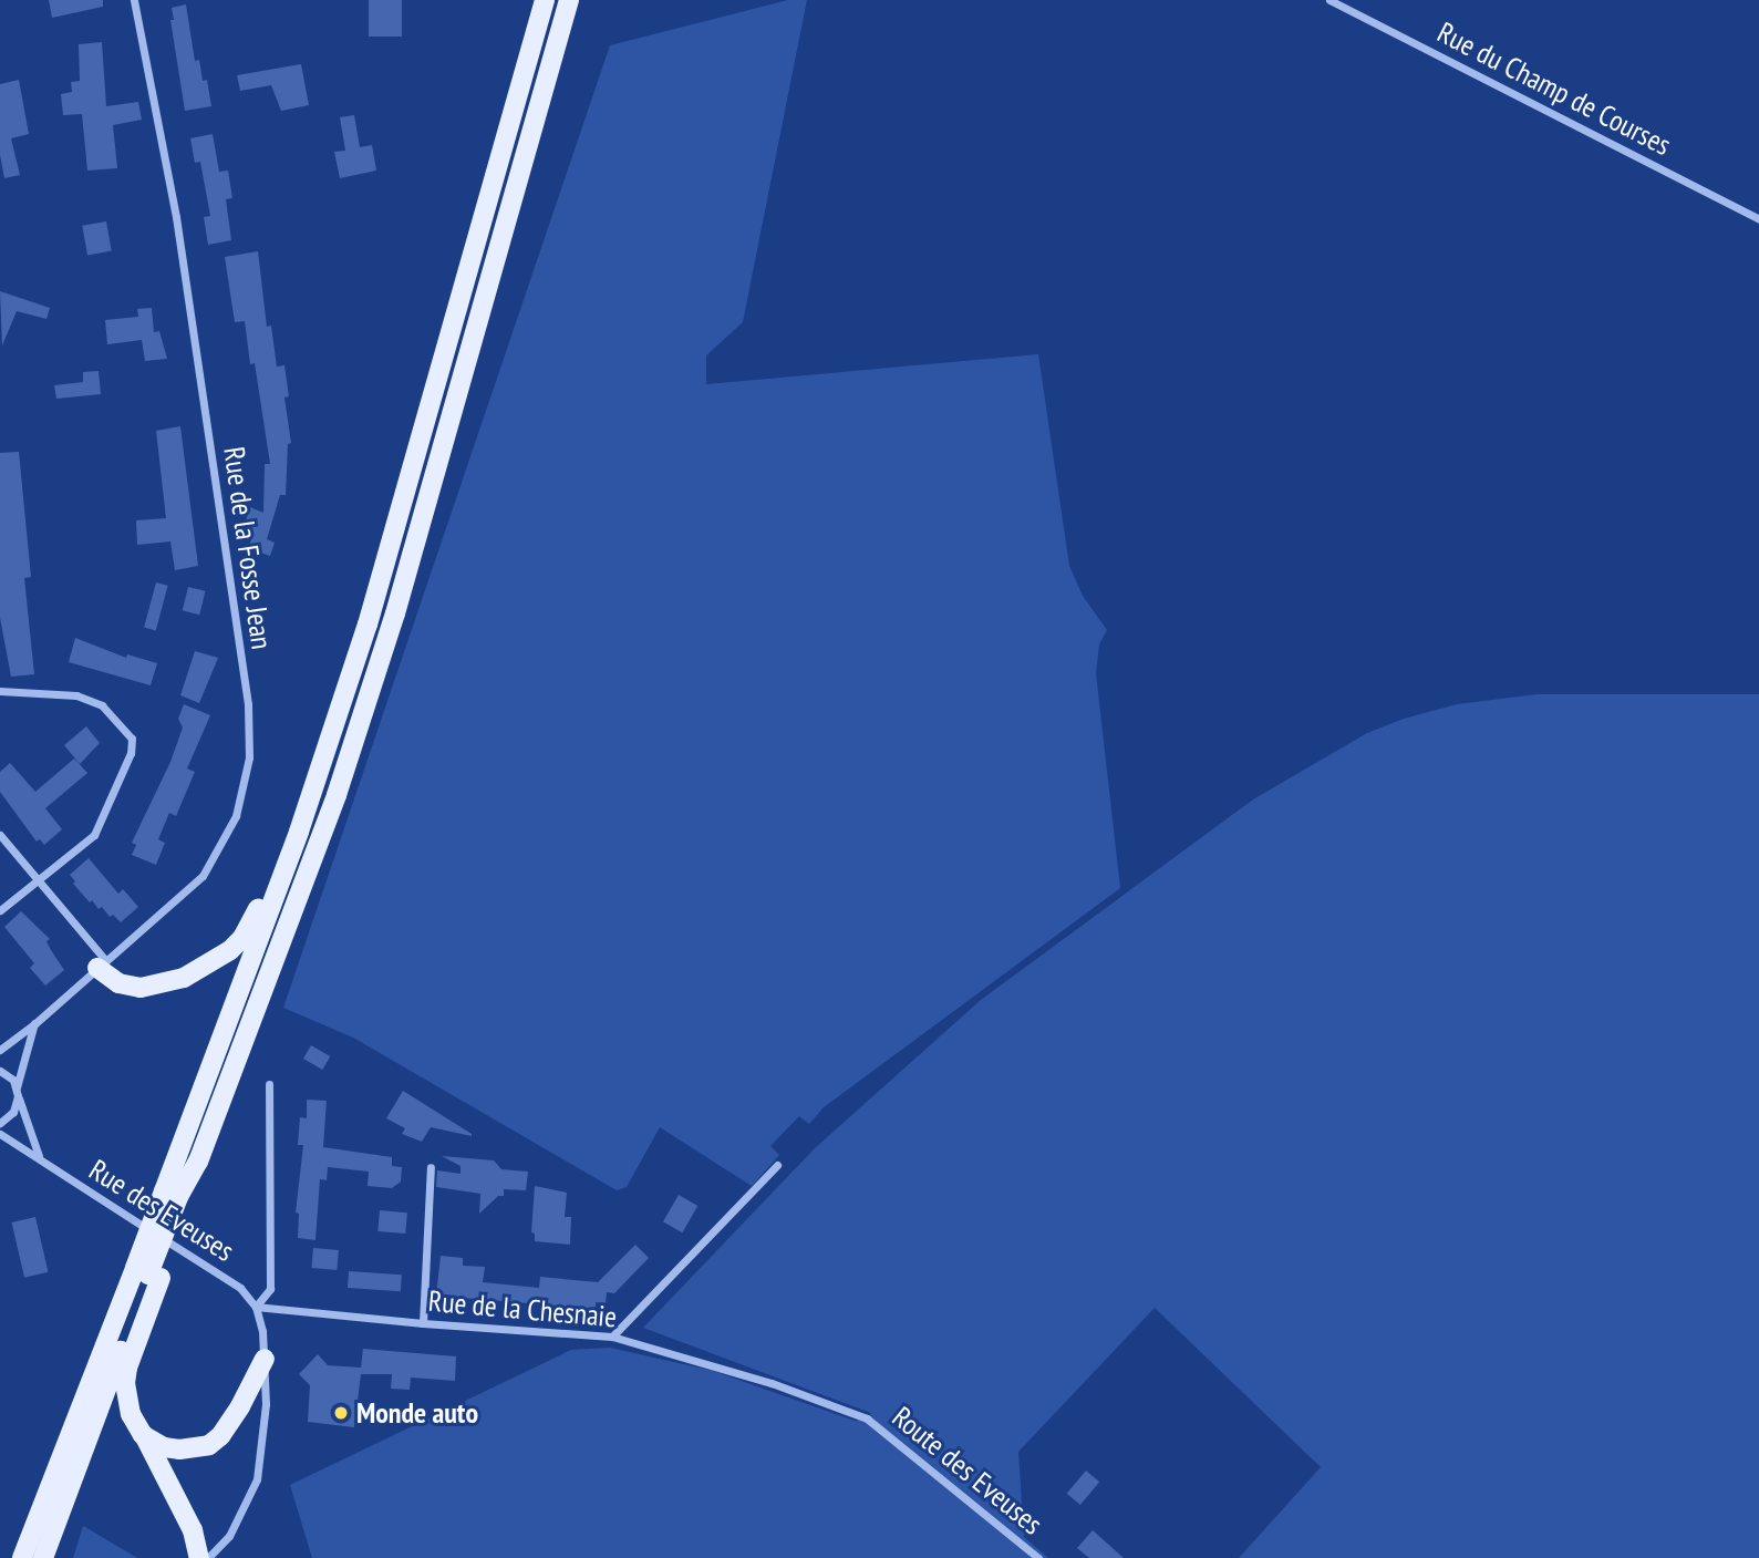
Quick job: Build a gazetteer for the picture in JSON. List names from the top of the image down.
{
  "streets": {
    "street": [
      "Rue du Champ de Courses",
      "Rue de la Fosse Jean",
      "Rue des Eveuses",
      "Rue de la Chesnaie",
      "Route des Eveuses"
    ]
  },
  "crossings": [
    ["Rue des Eveuses", "Rue de la Chesnaie"],
    ["Rue de la Chesnaie", "Route des Eveuses"]
  ],
  "places": ["Monde auto"]
}
